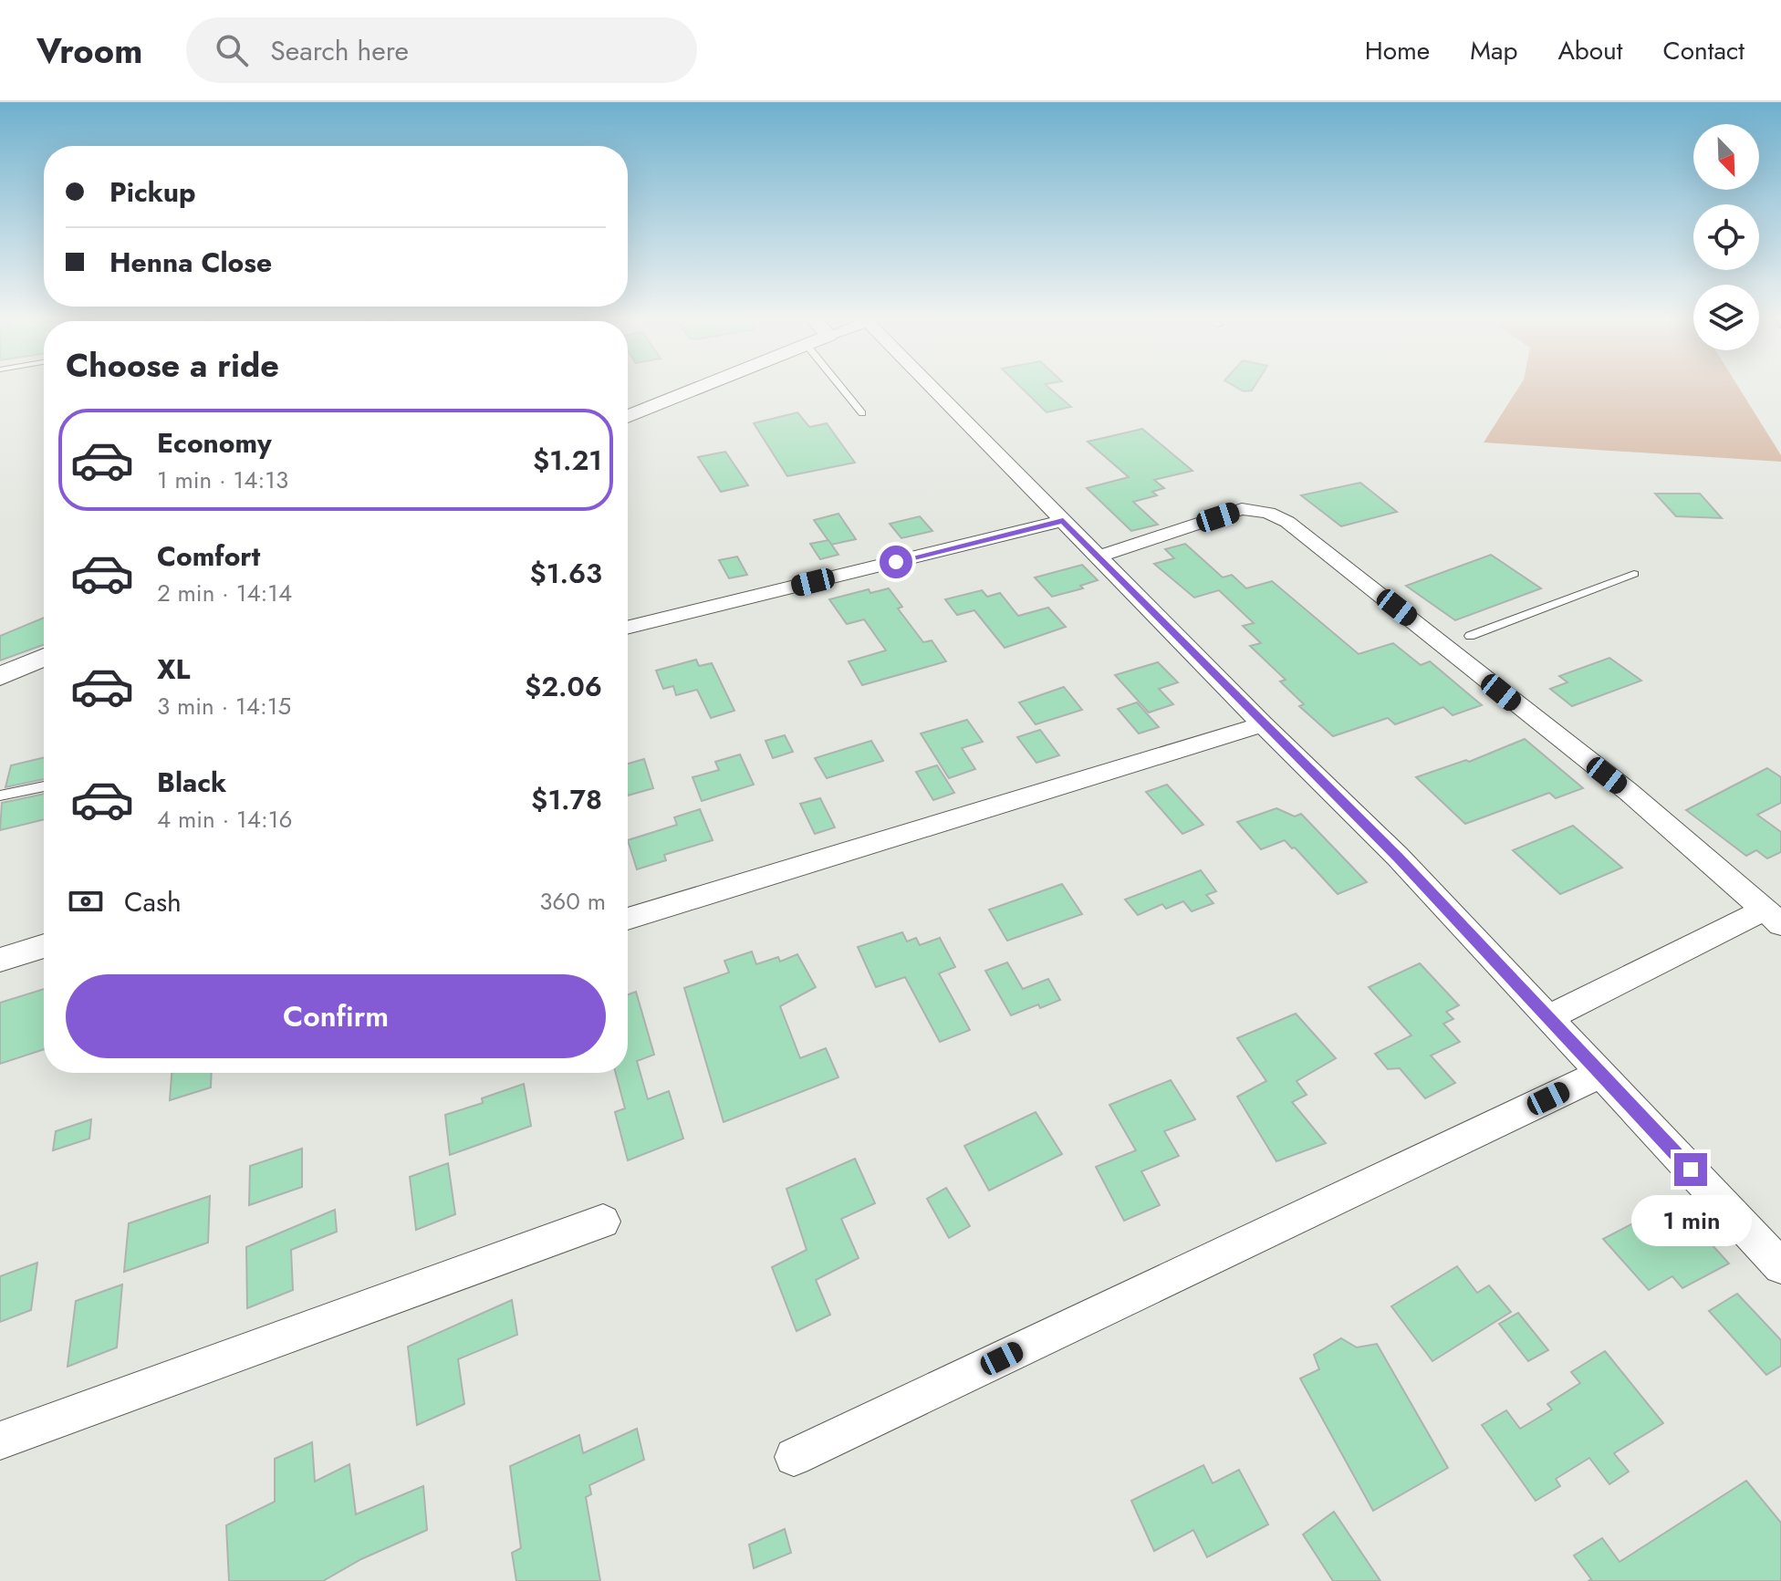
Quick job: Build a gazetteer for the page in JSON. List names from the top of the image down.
{
  "north": "bottom right",
  "page": {
    "header": "Vroom",
    "search": "Search here",
    "nav": [
      "Home",
      "Map",
      "About",
      "Contact"
    ],
    "banner": ["Pickup", "Henna Close"],
    "heading": "Choose a ride",
    "list": [
      {
        "name": "Economy",
        "note": "1 min · 14:13",
        "value": "$1.21"
      },
      {
        "name": "Comfort",
        "note": "2 min · 14:14",
        "value": "$1.63"
      },
      {
        "name": "XL",
        "note": "3 min · 14:15",
        "value": "$2.06"
      },
      {
        "name": "Black",
        "note": "4 min · 14:16",
        "value": "$1.78"
      }
    ],
    "pay": ["Cash", "360 m"],
    "buttons": "Confirm",
    "bubble": "1 min"
  }
}
